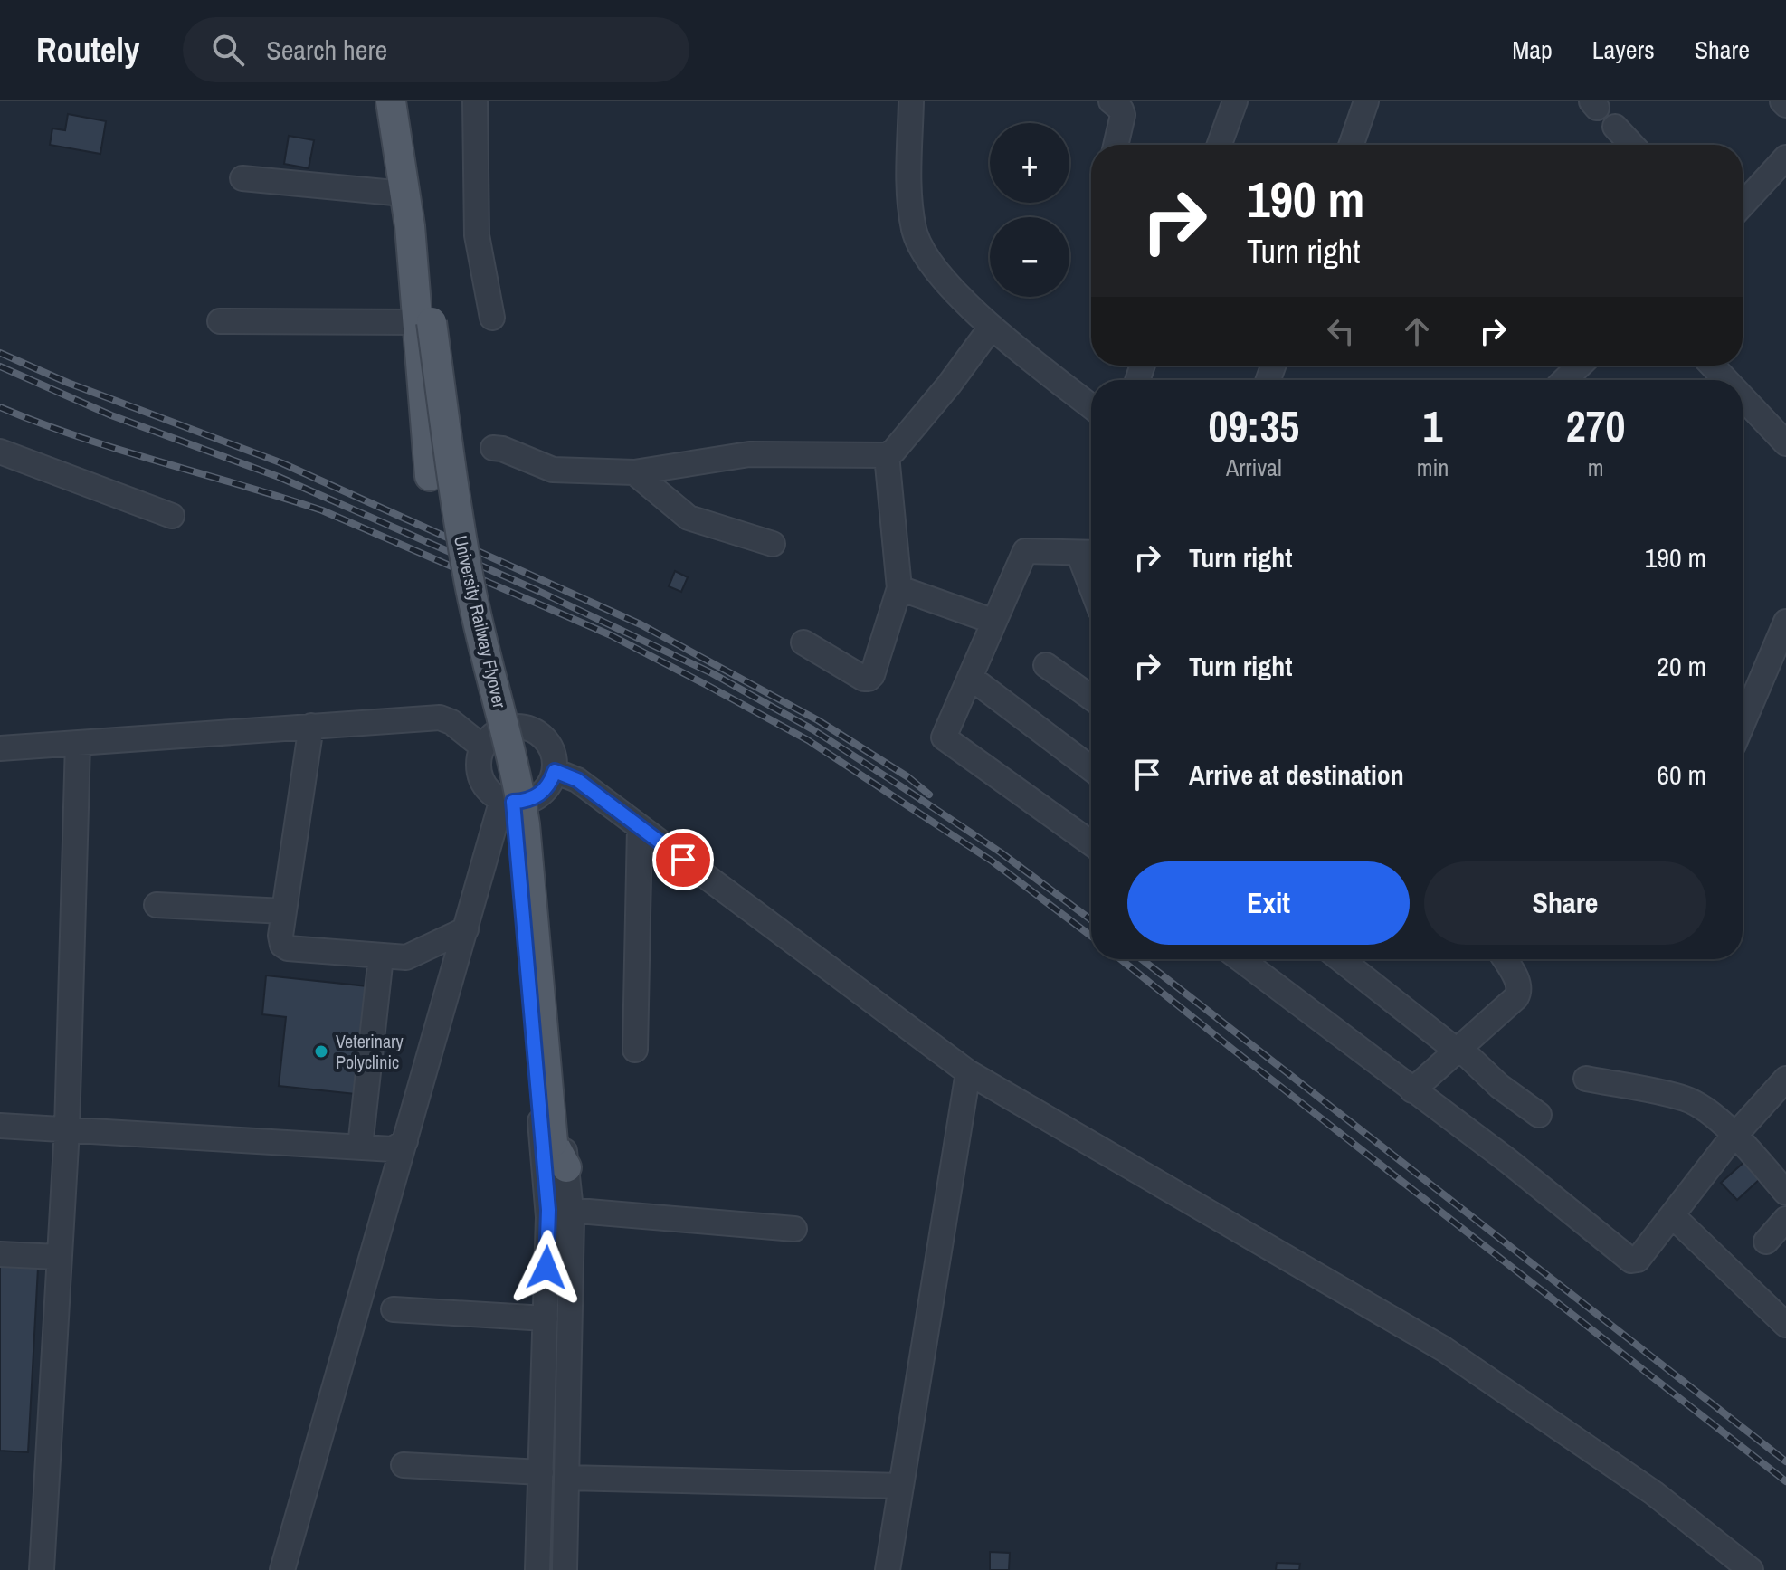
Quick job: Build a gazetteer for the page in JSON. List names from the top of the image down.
{
  "streets": {
    "main road": ["University Railway Flyover"]
  },
  "places": ["Veterinary Polyclinic"],
  "page": {
    "header": "Routely",
    "search": "Search here",
    "nav": ["Map", "Layers", "Share"],
    "map_buttons": ["+", "−"],
    "turn": ["190 m", "Turn right"],
    "eta": [
      "09:35",
      "Arrival",
      "1",
      "min",
      "270",
      "m"
    ],
    "list": [
      {
        "name": "Turn right",
        "value": "190 m"
      },
      {
        "name": "Turn right",
        "value": "20 m"
      },
      {
        "name": "Arrive at destination",
        "value": "60 m"
      }
    ],
    "buttons": ["Exit", "Share"]
  }
}
